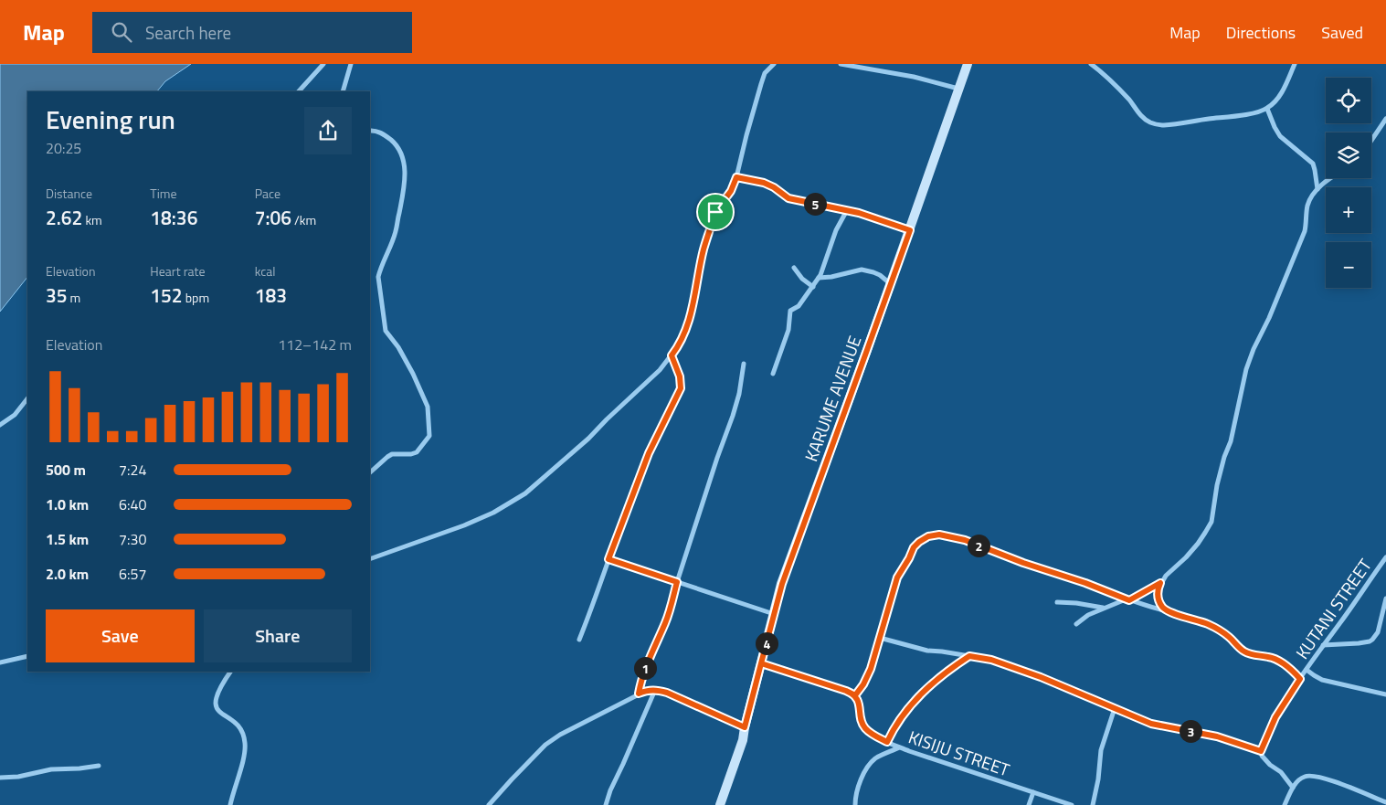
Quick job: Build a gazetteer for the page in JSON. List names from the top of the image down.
{
  "streets": {
    "street": ["KARUME AVENUE", "KUTANI STREET", "KISIJU STREET"]
  },
  "page": {
    "header": "Map",
    "search": "Search here",
    "nav": ["Map", "Directions", "Saved"],
    "map_buttons": ["+", "−"],
    "heading": ["Evening run", "20:25"],
    "stats": [
      ["Distance", "2.62 km"],
      ["Time", "18:36"],
      ["Pace", "7:06 /km"],
      ["Elevation", "35 m"],
      ["Heart rate", "152 bpm"],
      ["kcal", "183"]
    ],
    "pins": [
      "5",
      "2",
      "4",
      "1",
      "3"
    ],
    "chart": ["Elevation", "112–142 m"],
    "list": [
      {
        "name": "500 m",
        "note": "7:24"
      },
      {
        "name": "1.0 km",
        "note": "6:40"
      },
      {
        "name": "1.5 km",
        "note": "7:30"
      },
      {
        "name": "2.0 km",
        "note": "6:57"
      }
    ],
    "buttons": ["Save", "Share"]
  }
}
